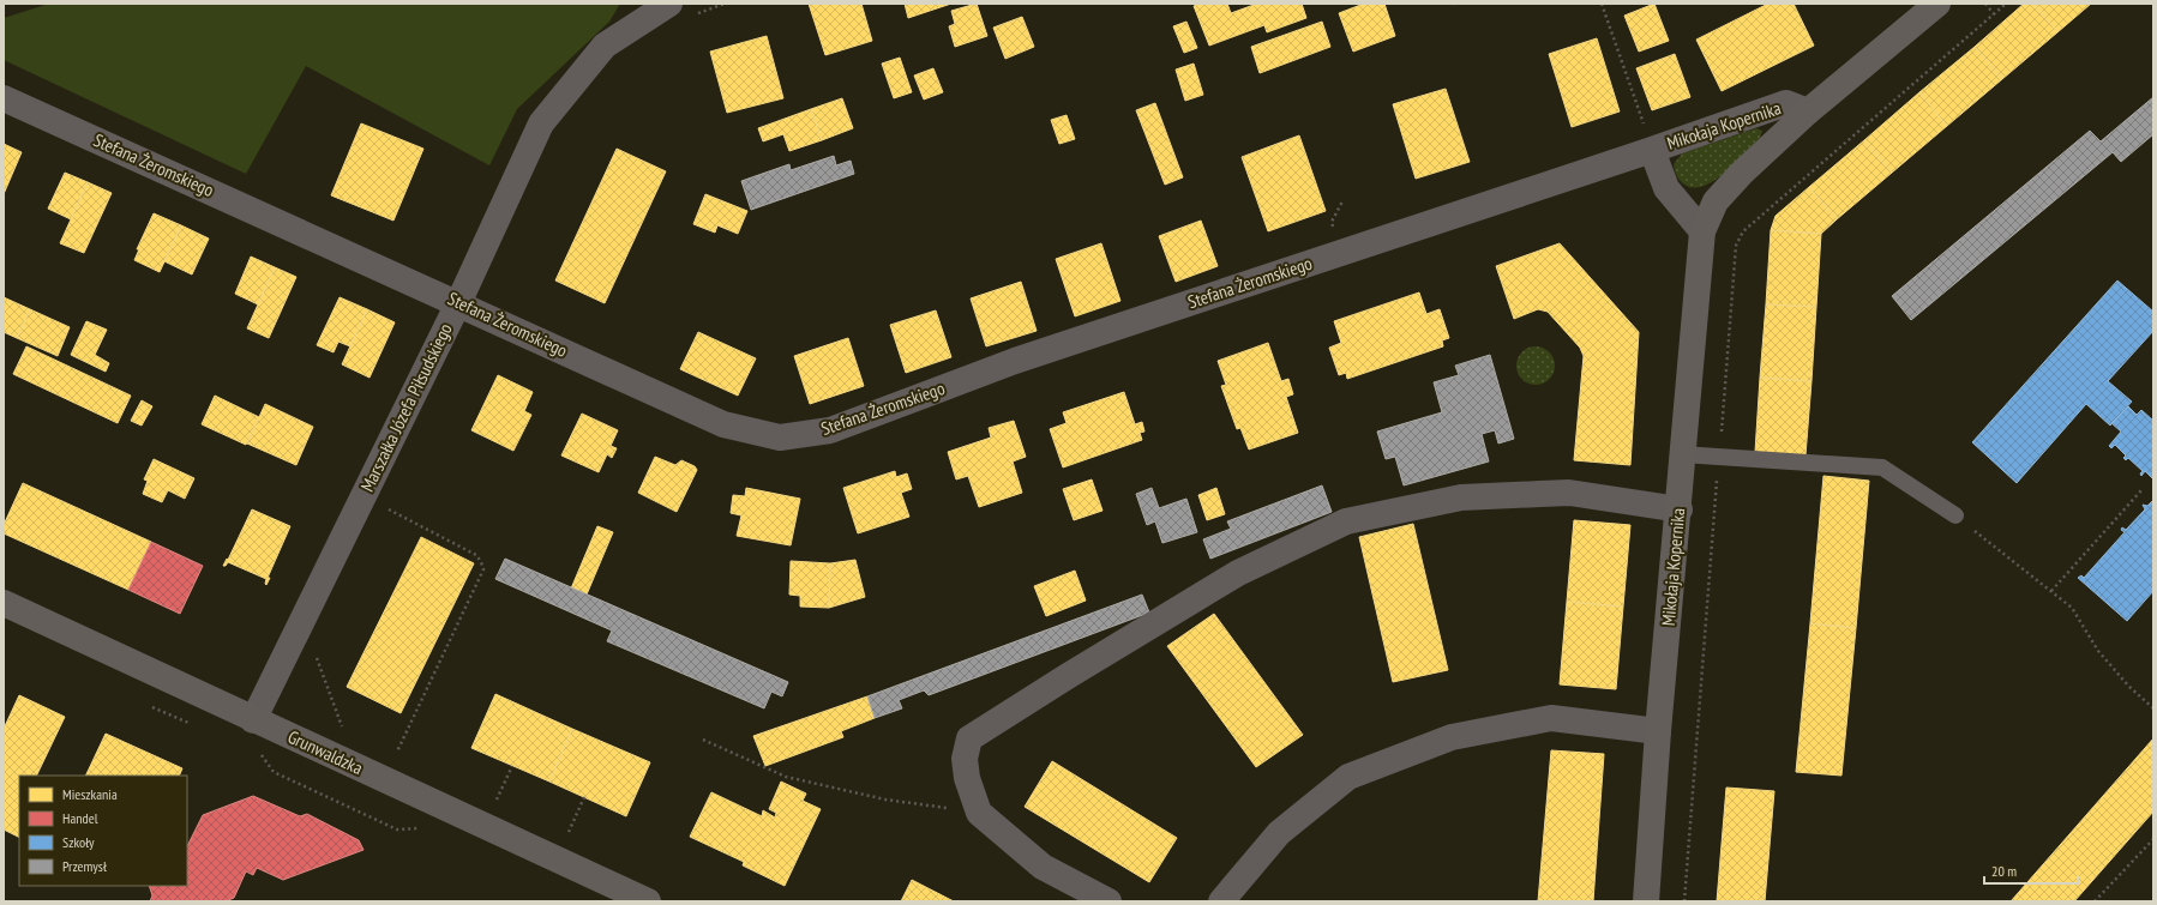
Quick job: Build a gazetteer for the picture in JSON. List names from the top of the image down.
{
  "streets": {
    "street": [
      "Mikołaja Kopernika",
      "Stefana Żeromskiego",
      "Marszałka Józefa Piłsudskiego",
      "Grunwaldzka"
    ]
  },
  "crossings": [
    ["Mikołaja Kopernika", "Stefana Żeromskiego"],
    ["Stefana Żeromskiego", "Marszałka Józefa Piłsudskiego"],
    ["Marszałka Józefa Piłsudskiego", "Grunwaldzka"]
  ],
  "legend": [
    "Mieszkania",
    "Handel",
    "Szkoły",
    "Przemysł"
  ],
  "scale_bar": "20 m"
}
